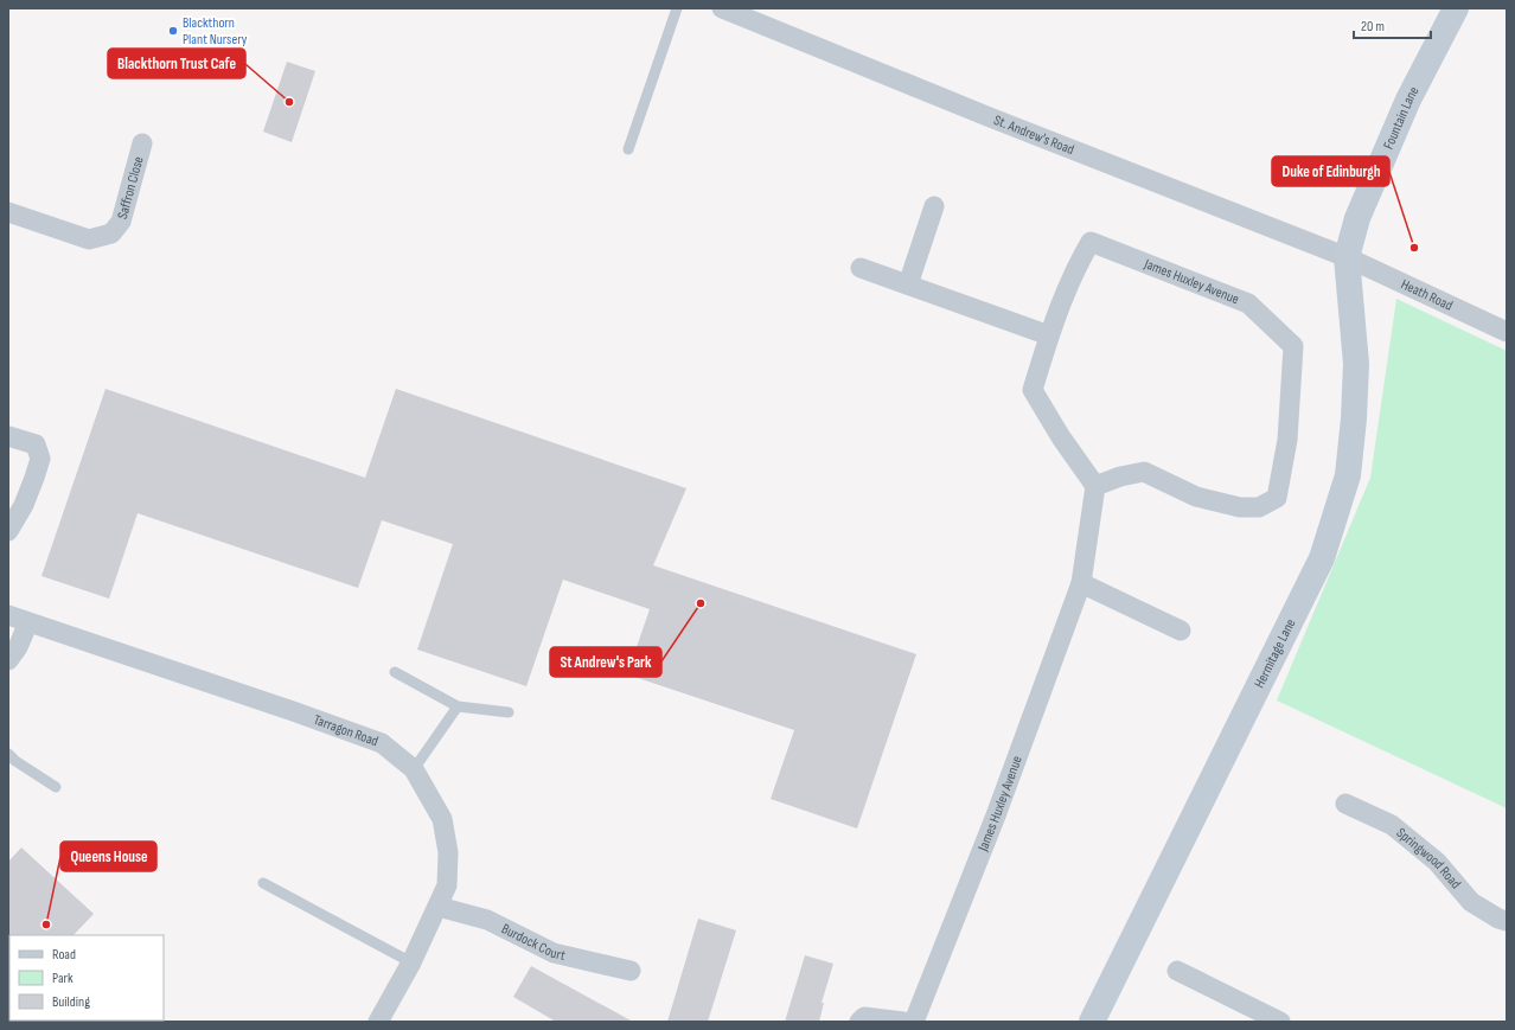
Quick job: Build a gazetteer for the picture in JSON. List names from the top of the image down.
{
  "streets": {
    "main road": ["Fountain Lane", "Hermitage Lane"],
    "street": [
      "St. Andrew's Road",
      "Saffron Close",
      "James Huxley Avenue",
      "Heath Road",
      "Tarragon Road",
      "Springwood Road",
      "Burdock Court"
    ]
  },
  "crossings": [
    ["Fountain Lane", "St. Andrew's Road"],
    ["Fountain Lane", "Heath Road"],
    ["Fountain Lane", "Hermitage Lane"],
    ["St. Andrew's Road", "Heath Road"],
    ["St. Andrew's Road", "Hermitage Lane"],
    ["Heath Road", "Hermitage Lane"],
    ["Tarragon Road", "Burdock Court"]
  ],
  "places": [
    "Blackthorn Plant Nursery",
    "Blackthorn Trust Cafe",
    "Duke of Edinburgh",
    "St Andrew's Park",
    "Queens House"
  ],
  "legend": ["Road", "Park", "Building"],
  "scale_bar": "20 m"
}
